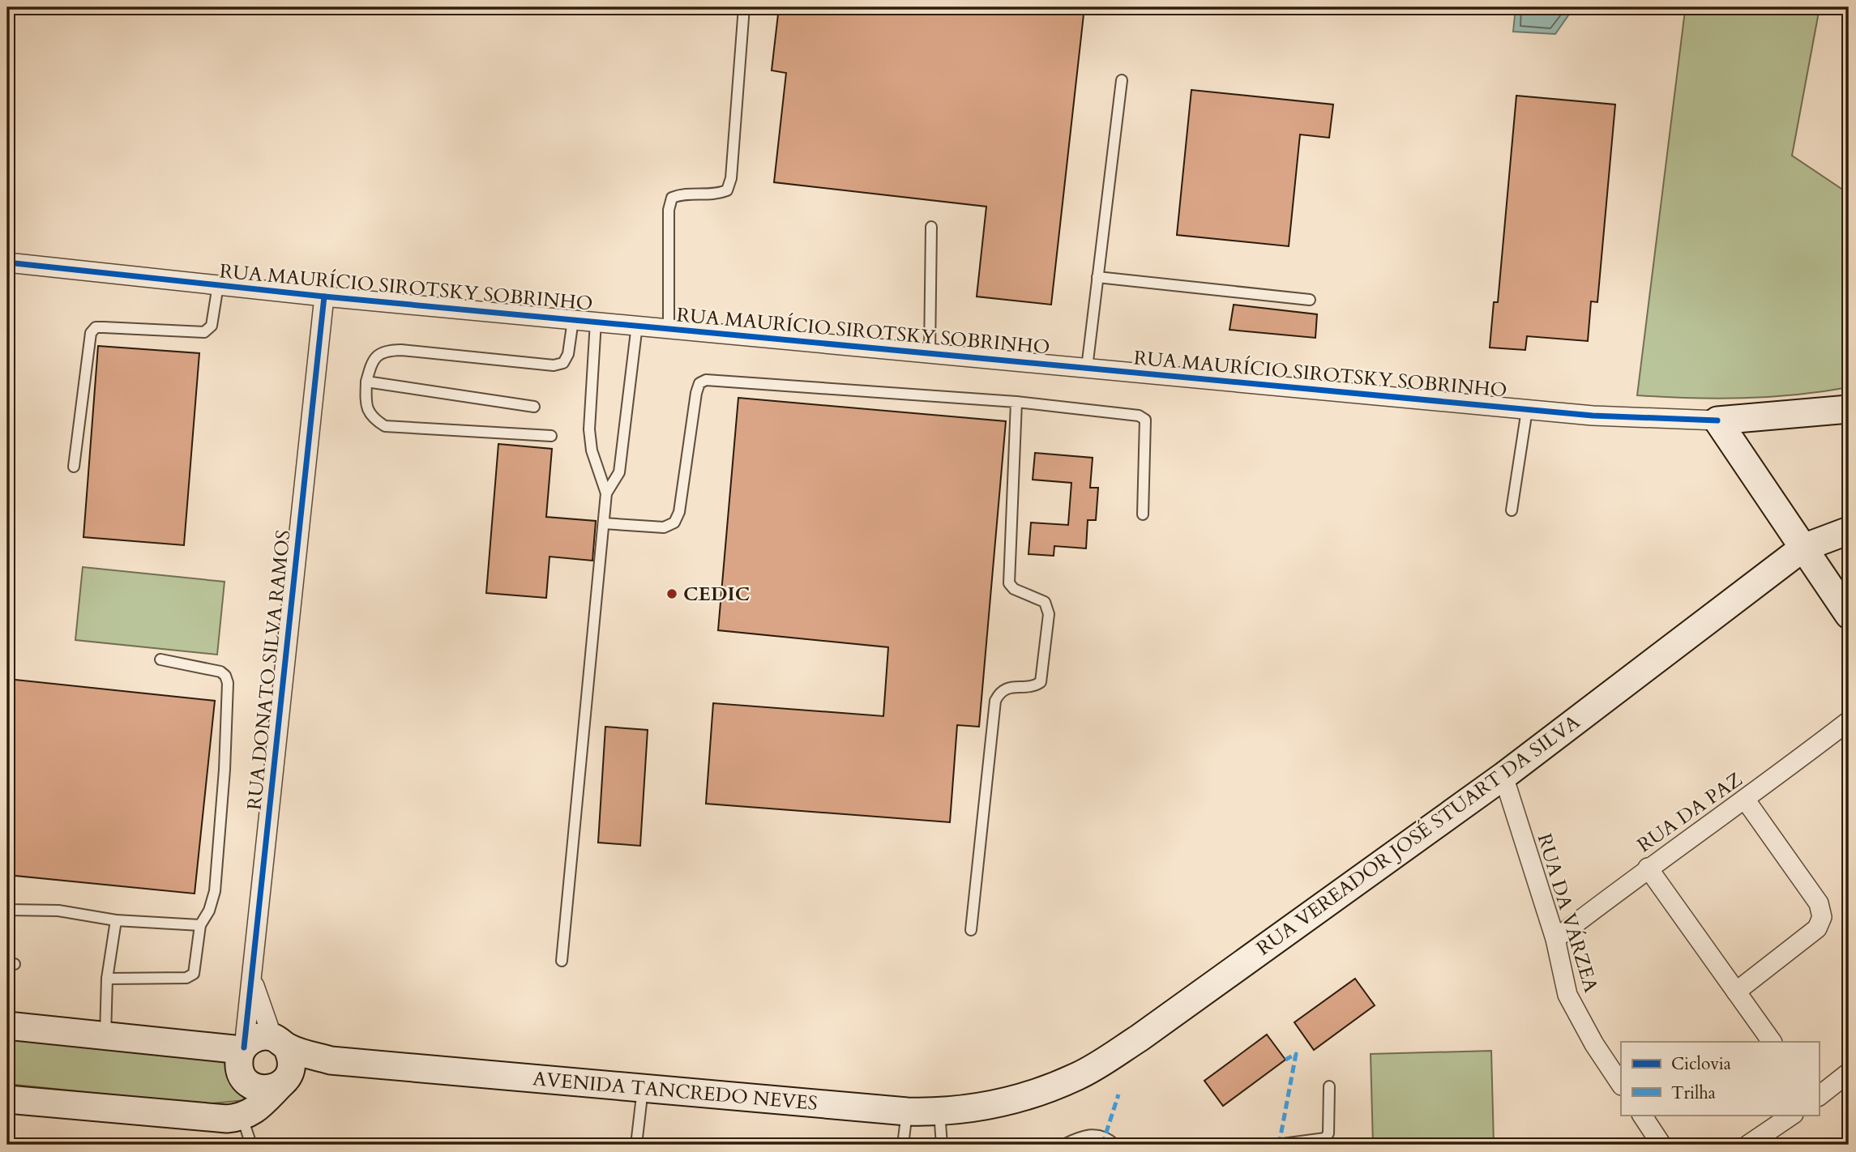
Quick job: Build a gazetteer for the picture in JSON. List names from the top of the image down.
{
  "streets": {
    "main road": ["RUA MAURÍCIO SIROTSKY SOBRINHO", "RUA VEREADOR JOSÉ STUART DA SILVA", "AVENIDA TANCREDO NEVES"],
    "street": ["RUA DONATO SILVA RAMOS", "RUA DA PAZ", "RUA DA VÁRZEA"]
  },
  "crossings": [
    ["RUA MAURÍCIO SIROTSKY SOBRINHO", "RUA DONATO SILVA RAMOS"],
    ["RUA DONATO SILVA RAMOS", "AVENIDA TANCREDO NEVES"],
    ["RUA DA PAZ", "RUA DA VÁRZEA"],
    ["RUA VEREADOR JOSÉ STUART DA SILVA", "RUA DA VÁRZEA"],
    ["RUA VEREADOR JOSÉ STUART DA SILVA", "AVENIDA TANCREDO NEVES"]
  ],
  "places": ["CEDIC"],
  "legend": ["Ciclovia", "Trilha"]
}
